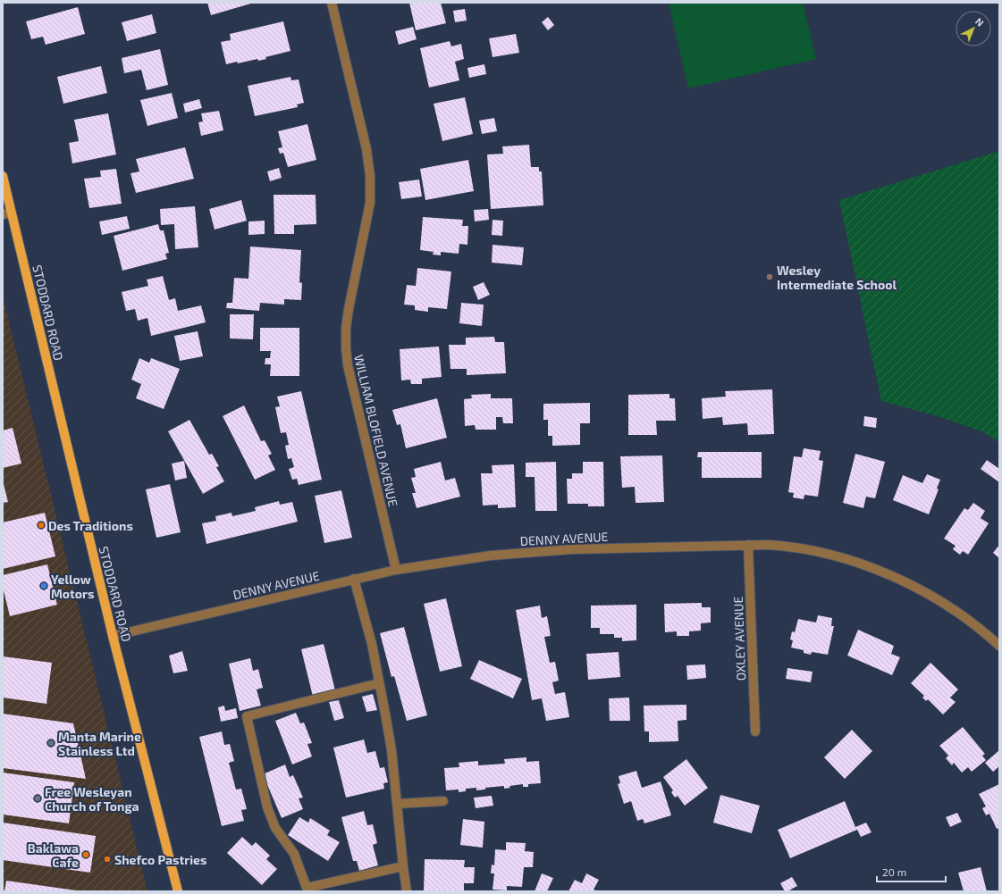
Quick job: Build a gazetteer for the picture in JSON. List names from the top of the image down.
{
  "streets": {
    "main road": ["STODDARD ROAD"],
    "street": ["WILLIAM BLOFIELD AVENUE", "DENNY AVENUE", "OXLEY AVENUE"]
  },
  "crossings": [
    ["STODDARD ROAD", "DENNY AVENUE"],
    ["WILLIAM BLOFIELD AVENUE", "DENNY AVENUE"],
    ["DENNY AVENUE", "OXLEY AVENUE"]
  ],
  "places": [
    "Wesley Intermediate School",
    "Des Traditions",
    "Yellow Motors",
    "Manta Marine Stainless Ltd",
    "Free Wesleyan Church of Tonga",
    "Baklawa Cafe",
    "Shefco Pastries"
  ],
  "scale_bar": "20 m",
  "north": "top right"
}
